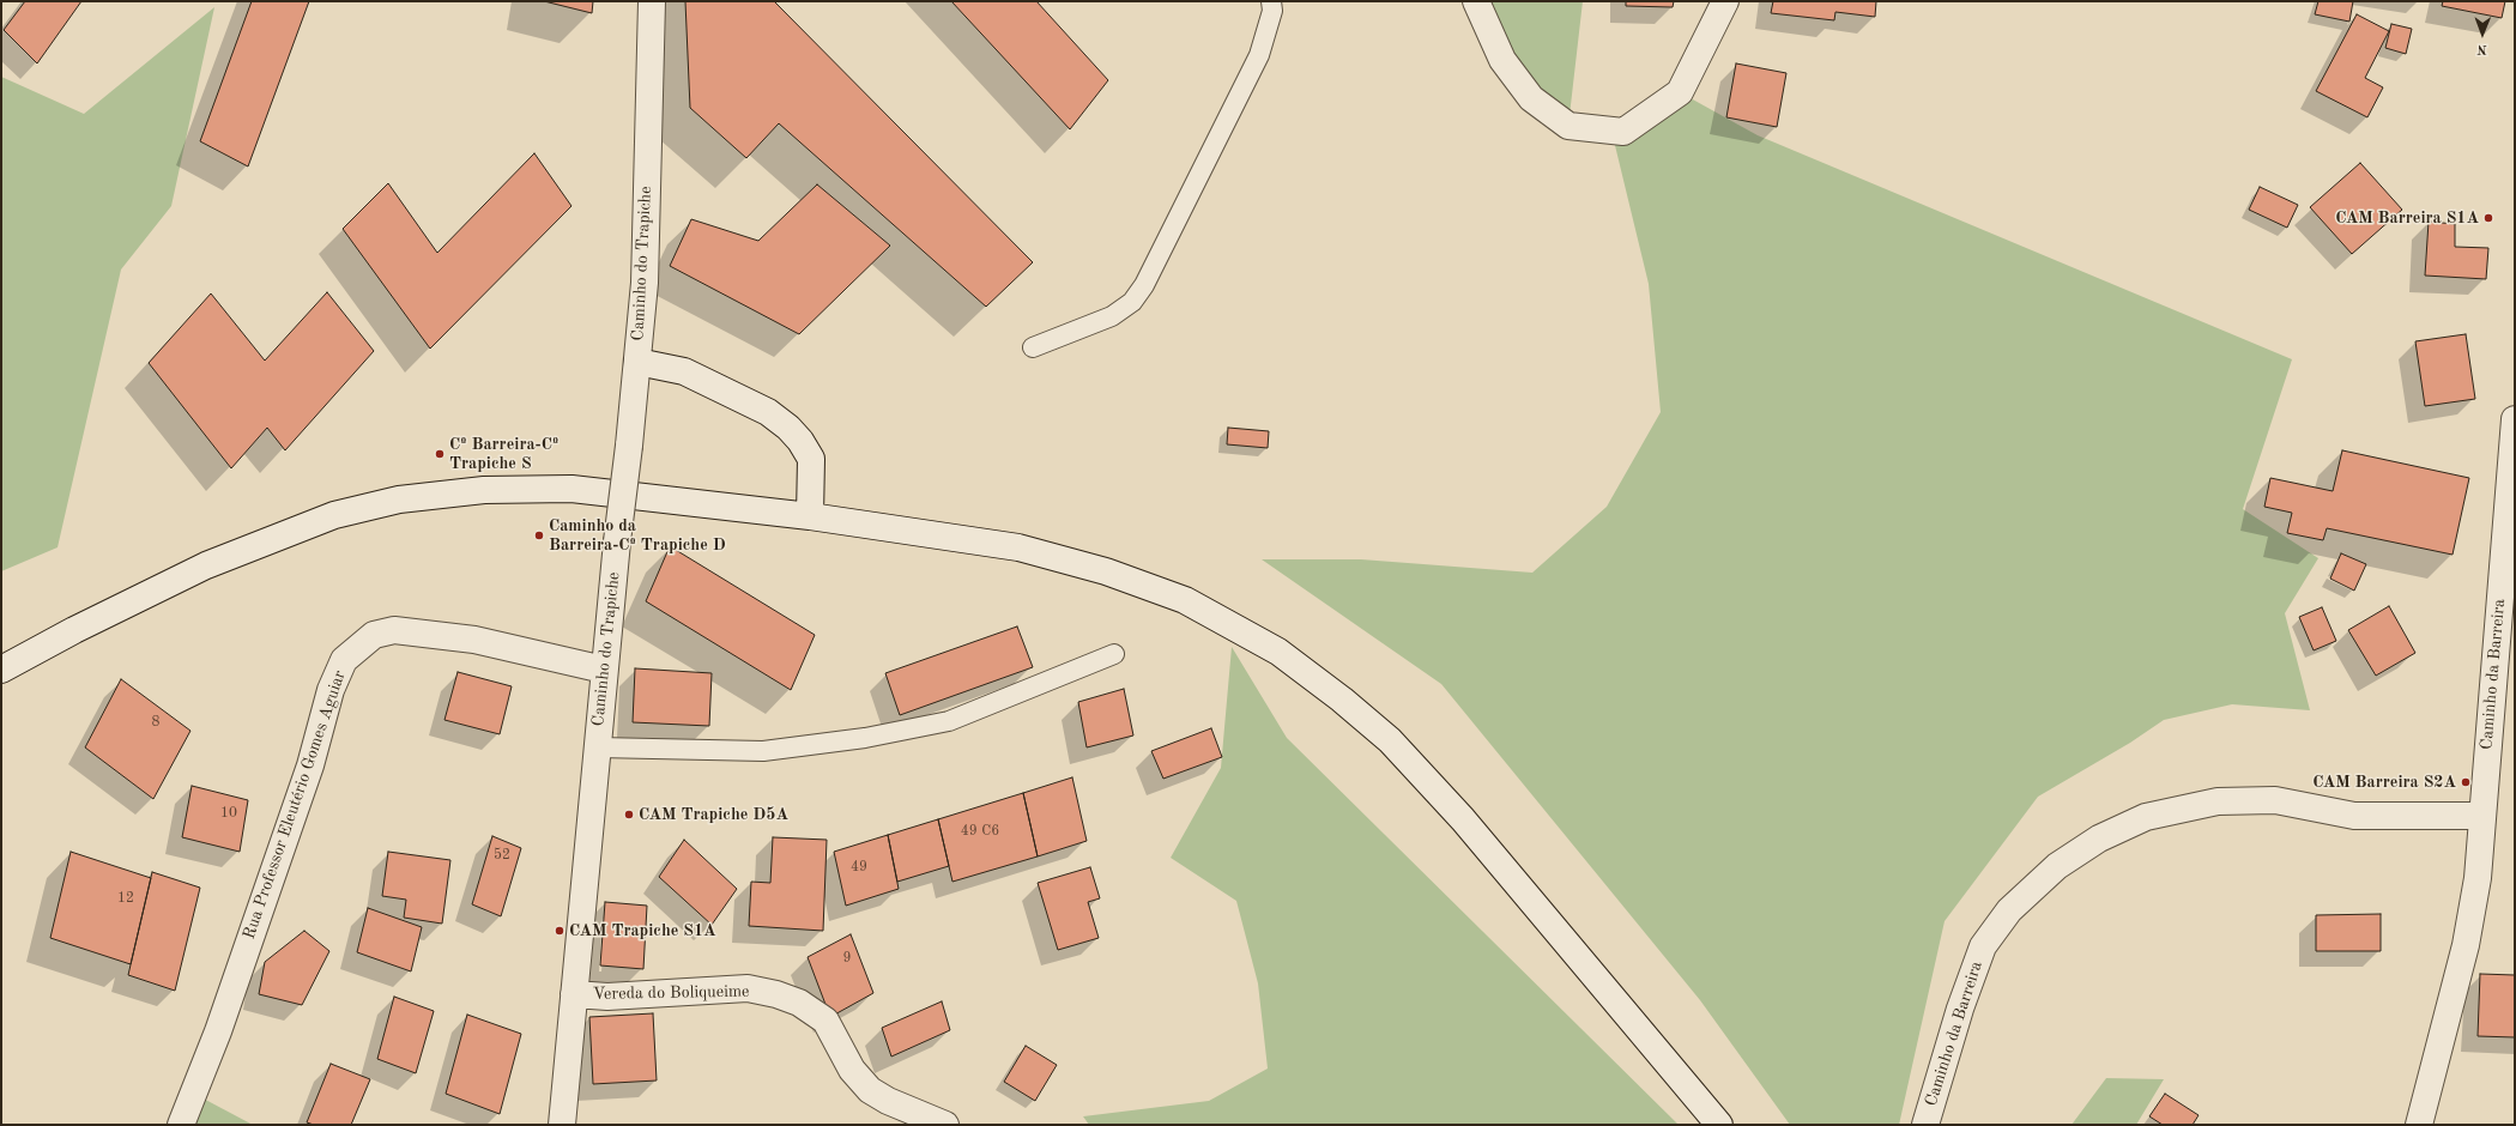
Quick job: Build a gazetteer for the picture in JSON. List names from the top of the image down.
{
  "streets": {
    "street": [
      "Caminho do Trapiche",
      "Caminho da Barreira",
      "Rua Professor Eleutério Gomes Aguiar",
      "Vereda do Boliqueime"
    ]
  },
  "crossings": [
    ["Caminho do Trapiche", "Rua Professor Eleutério Gomes Aguiar"],
    ["Caminho do Trapiche", "Vereda do Boliqueime"]
  ],
  "places": [
    "CAM Barreira S1A",
    "Cº Barreira-Cº Trapiche S",
    "Caminho da Barreira-Cº Trapiche D",
    "CAM Barreira S2A",
    "CAM Trapiche D5A",
    "CAM Trapiche S1A"
  ],
  "house_numbers": [
    "8",
    "10",
    "49 C6",
    "52",
    "49",
    "12",
    "9"
  ],
  "north": "bottom"
}
